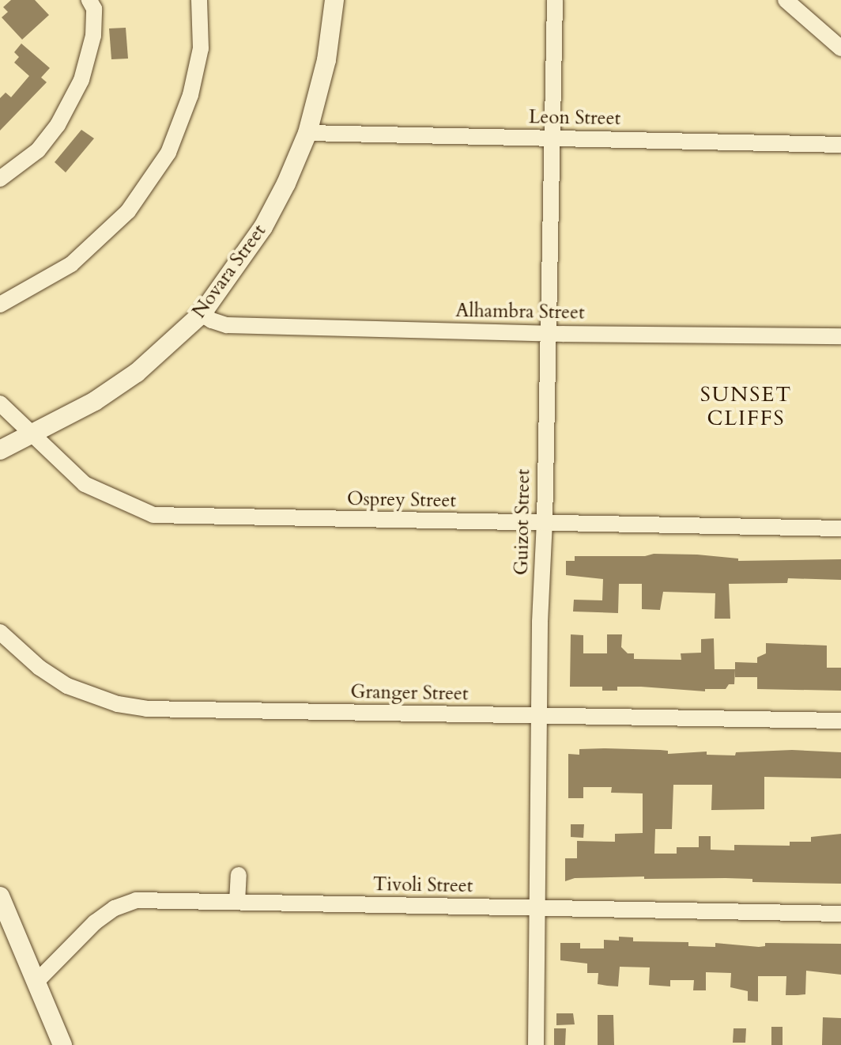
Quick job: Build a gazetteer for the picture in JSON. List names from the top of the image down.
{
  "streets": {
    "street": [
      "Leon Street",
      "Novara Street",
      "Alhambra Street",
      "Osprey Street",
      "Guizot Street",
      "Granger Street",
      "Tivoli Street"
    ]
  },
  "crossings": [
    ["Leon Street", "Novara Street"],
    ["Leon Street", "Guizot Street"],
    ["Novara Street", "Alhambra Street"],
    ["Novara Street", "Osprey Street"],
    ["Alhambra Street", "Guizot Street"],
    ["Osprey Street", "Guizot Street"],
    ["Guizot Street", "Granger Street"],
    ["Guizot Street", "Tivoli Street"]
  ],
  "districts": ["SUNSET CLIFFS"]
}
